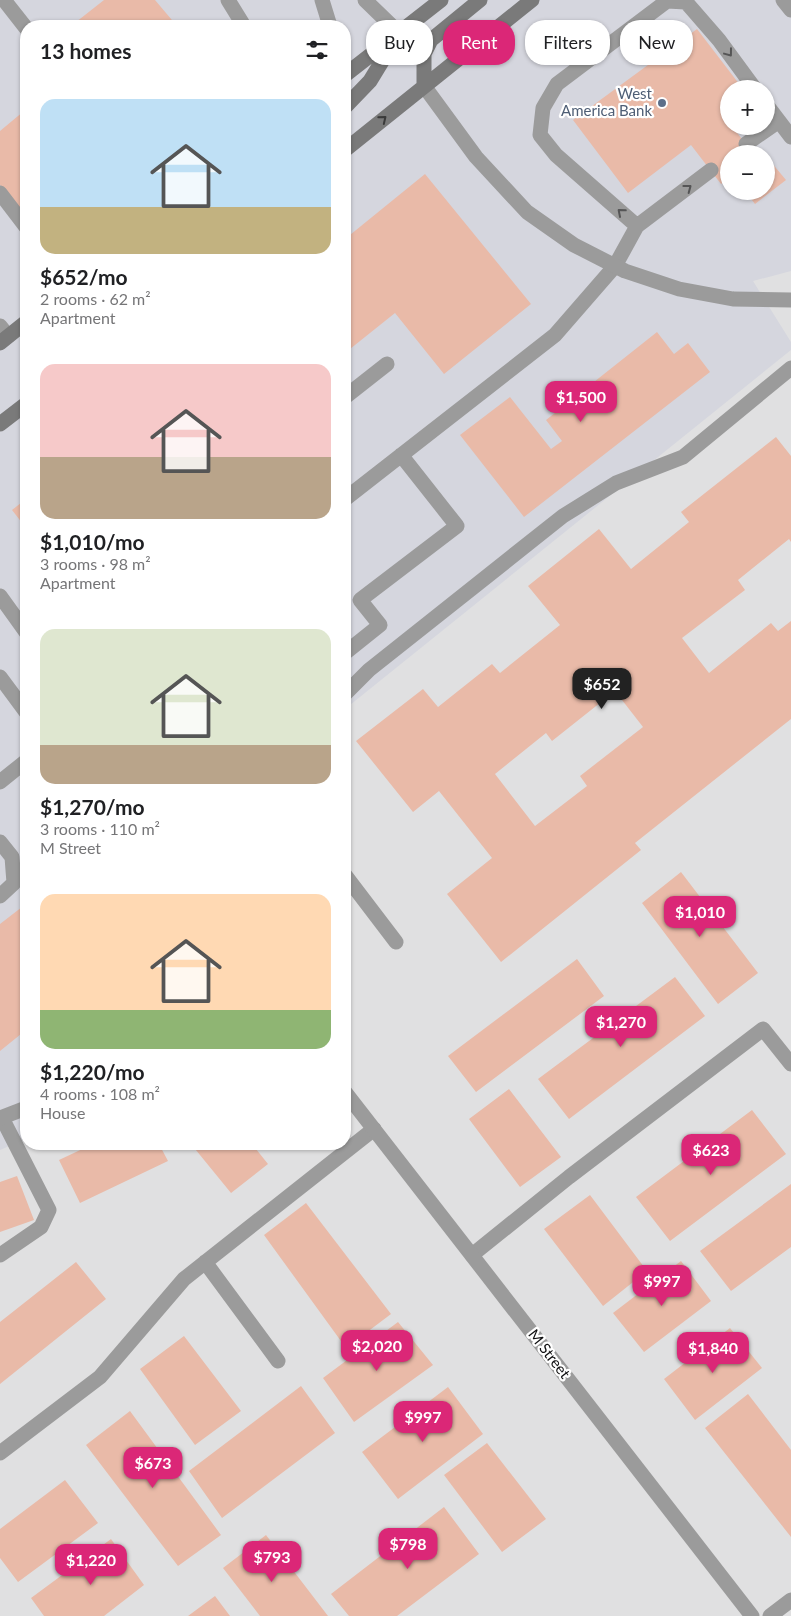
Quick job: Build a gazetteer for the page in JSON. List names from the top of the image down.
{
  "streets": {
    "street": ["M Street"]
  },
  "places": ["West America Bank"],
  "page": {
    "chip": [
      "Buy",
      "Rent",
      "Filters",
      "New"
    ],
    "heading": "13 homes",
    "map_buttons": ["+", "−"],
    "list": [
      {
        "name": "$652/mo",
        "note": "2 rooms · 62 m² · Apartment"
      },
      {
        "name": "$1,010/mo",
        "note": "3 rooms · 98 m² · Apartment"
      },
      {
        "name": "$1,270/mo",
        "note": "3 rooms · 110 m² · M Street"
      },
      {
        "name": "$1,220/mo",
        "note": "4 rooms · 108 m² · House"
      }
    ],
    "price": [
      "$1,500",
      "$652",
      "$1,010",
      "$1,270",
      "$623",
      "$997",
      "$2,020",
      "$1,840",
      "$997",
      "$673",
      "$798",
      "$793",
      "$1,220"
    ]
  }
}
